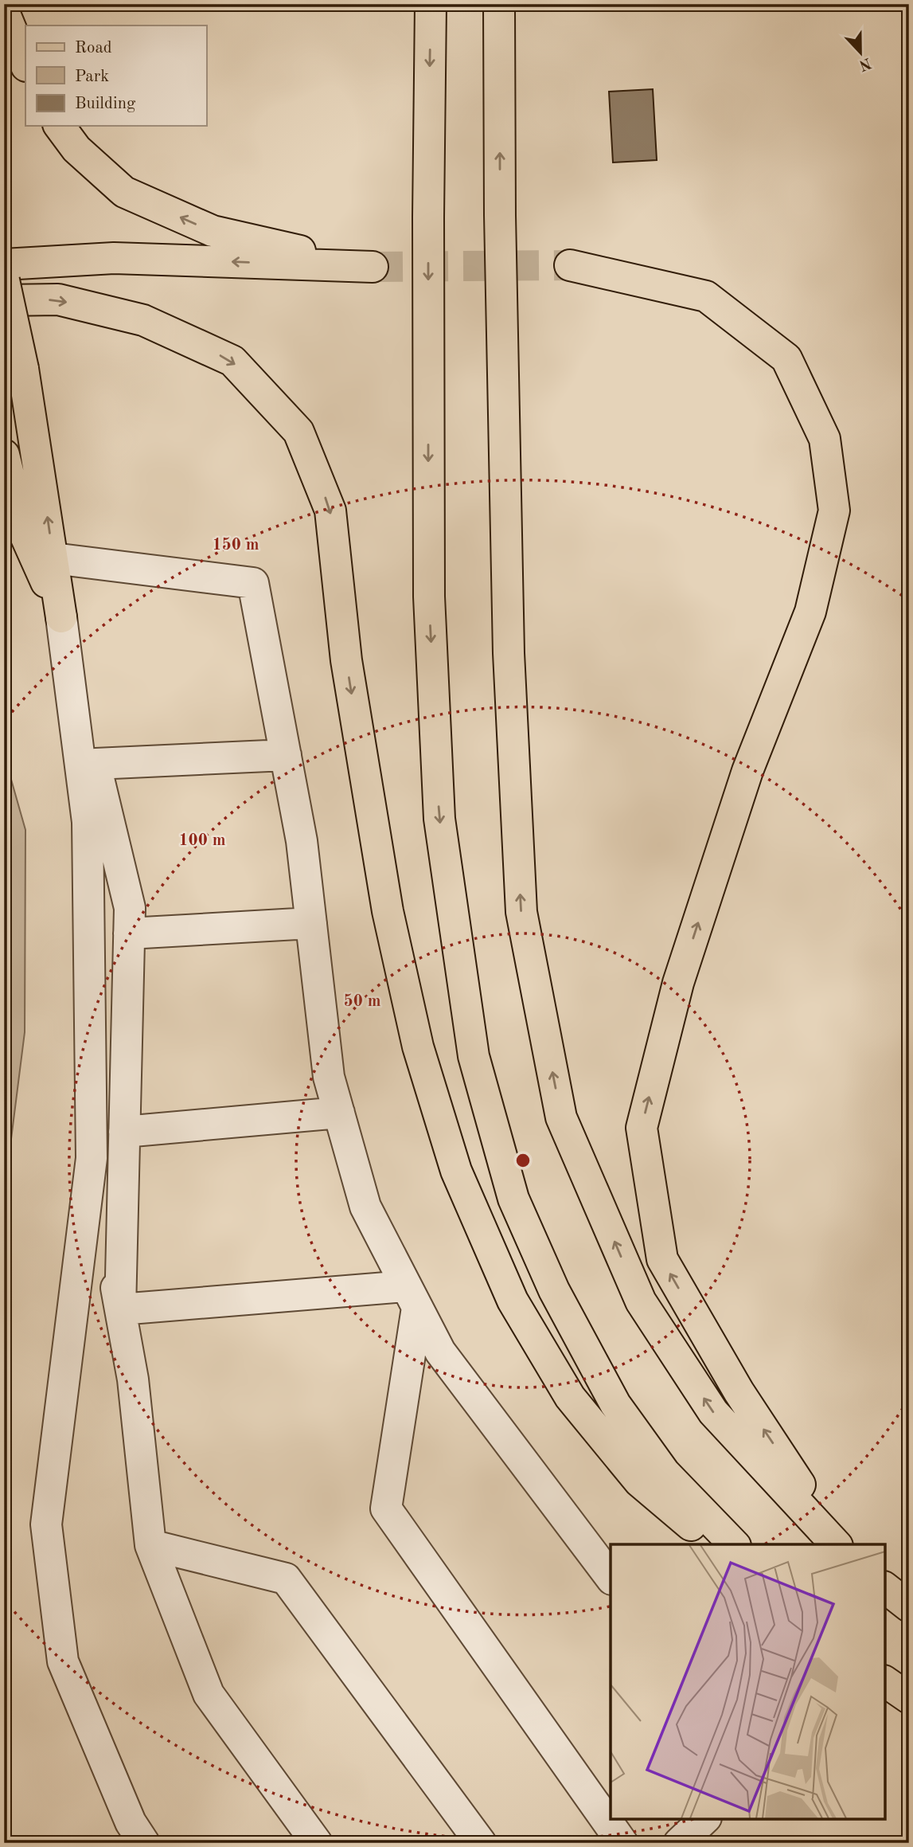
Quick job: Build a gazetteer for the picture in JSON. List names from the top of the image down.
{
  "legend": ["Road", "Park", "Building"],
  "north": "bottom",
  "rings": ["150 m", "100 m", "50 m"]
}
